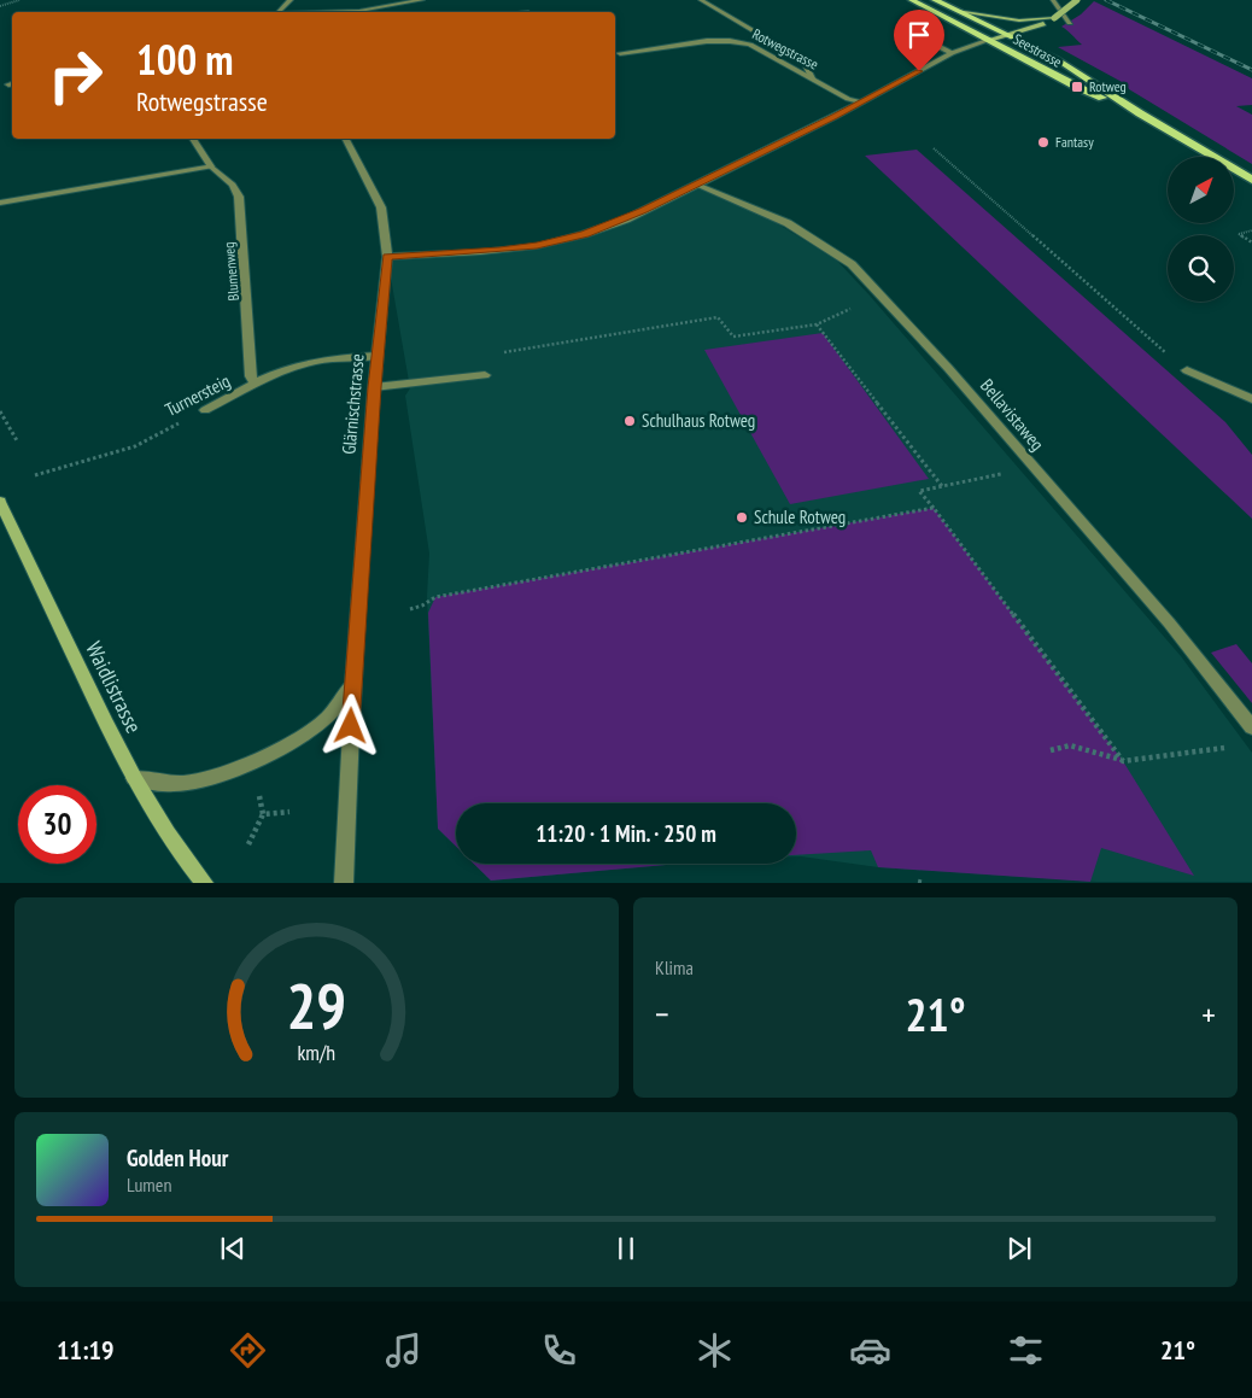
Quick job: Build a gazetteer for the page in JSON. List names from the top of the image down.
{
  "streets": {
    "main road": ["Seestrasse"],
    "street": [
      "Rotwegstrasse",
      "Blumenweg",
      "Turnersteig",
      "Glärnischstrasse",
      "Bellavistaweg",
      "Waidlistrasse"
    ]
  },
  "crossings": [
    ["Blumenweg", "Turnersteig"],
    ["Turnersteig", "Glärnischstrasse"]
  ],
  "places": {
    "transit": ["Rotweg"],
    "other": ["Fantasy", "Schulhaus Rotweg", "Schule Rotweg"]
  },
  "north": "top right",
  "page": {
    "turn": ["100 m", "Rotwegstrasse"],
    "limit": "30",
    "trip": "11:20 · 1 Min. · 250 m",
    "tile": "Klima",
    "heat": ["−", "21°", "+"],
    "song": ["Golden Hour", "Lumen"],
    "tabs": ["11:19", "21°"],
    "gauge": ["29", "km/h"]
  }
}
